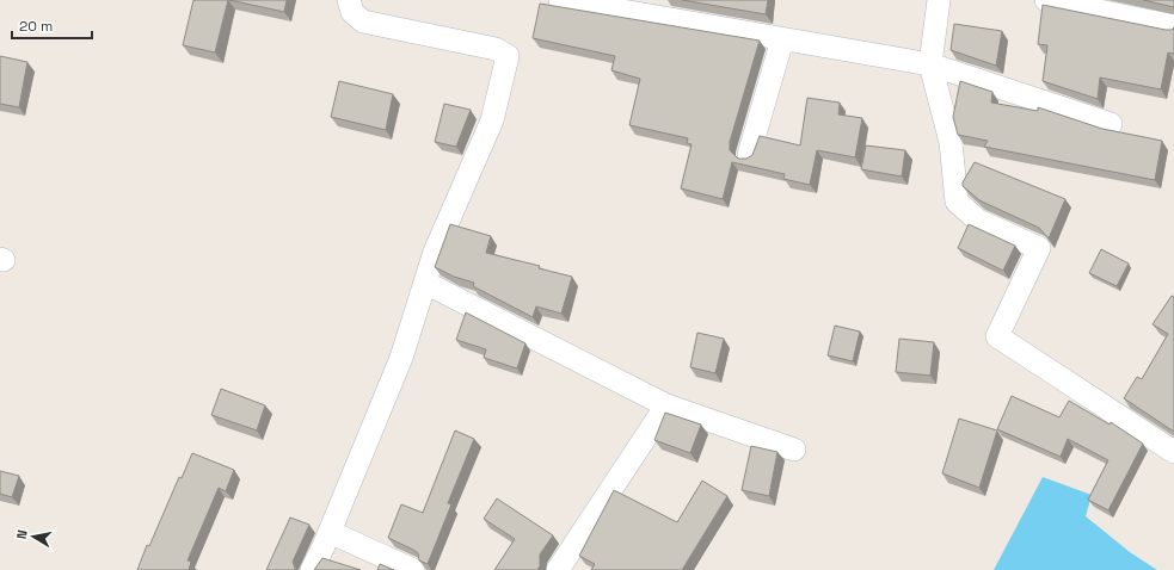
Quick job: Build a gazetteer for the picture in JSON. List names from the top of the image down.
{
  "scale_bar": "20 m",
  "north": "left"
}
